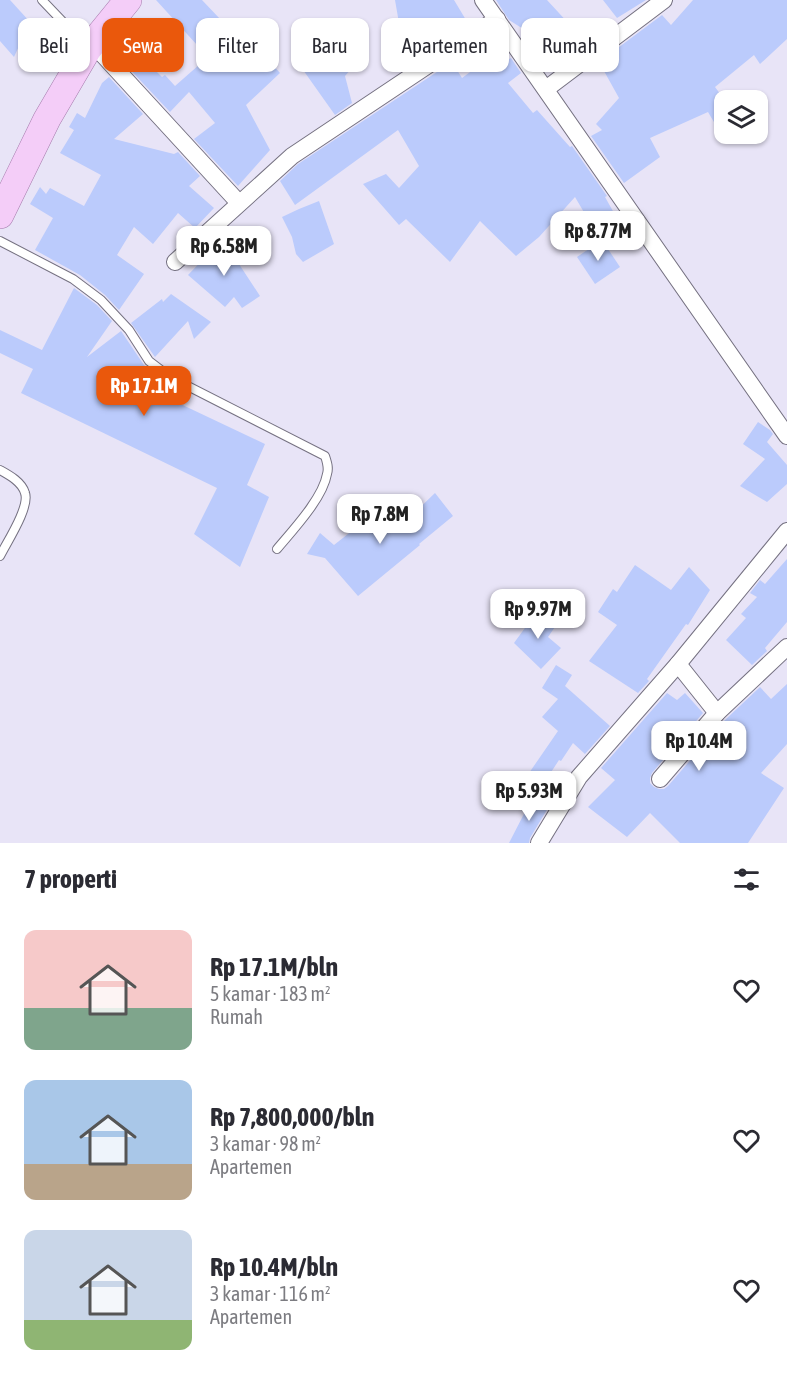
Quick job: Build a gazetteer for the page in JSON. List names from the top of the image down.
{
  "page": {
    "chip": [
      "Beli",
      "Sewa",
      "Filter",
      "Baru",
      "Apartemen",
      "Rumah"
    ],
    "price": [
      "Rp 8.77M",
      "Rp 6.58M",
      "Rp 17.1M",
      "Rp 7.8M",
      "Rp 9.97M",
      "Rp 10.4M",
      "Rp 5.93M"
    ],
    "heading": "7 properti",
    "list": [
      {
        "name": "Rp 17.1M/bln",
        "note": "5 kamar · 183 m² · Rumah"
      },
      {
        "name": "Rp 7,800,000/bln",
        "note": "3 kamar · 98 m² · Apartemen"
      },
      {
        "name": "Rp 10.4M/bln",
        "note": "3 kamar · 116 m² · Apartemen"
      }
    ]
  }
}
